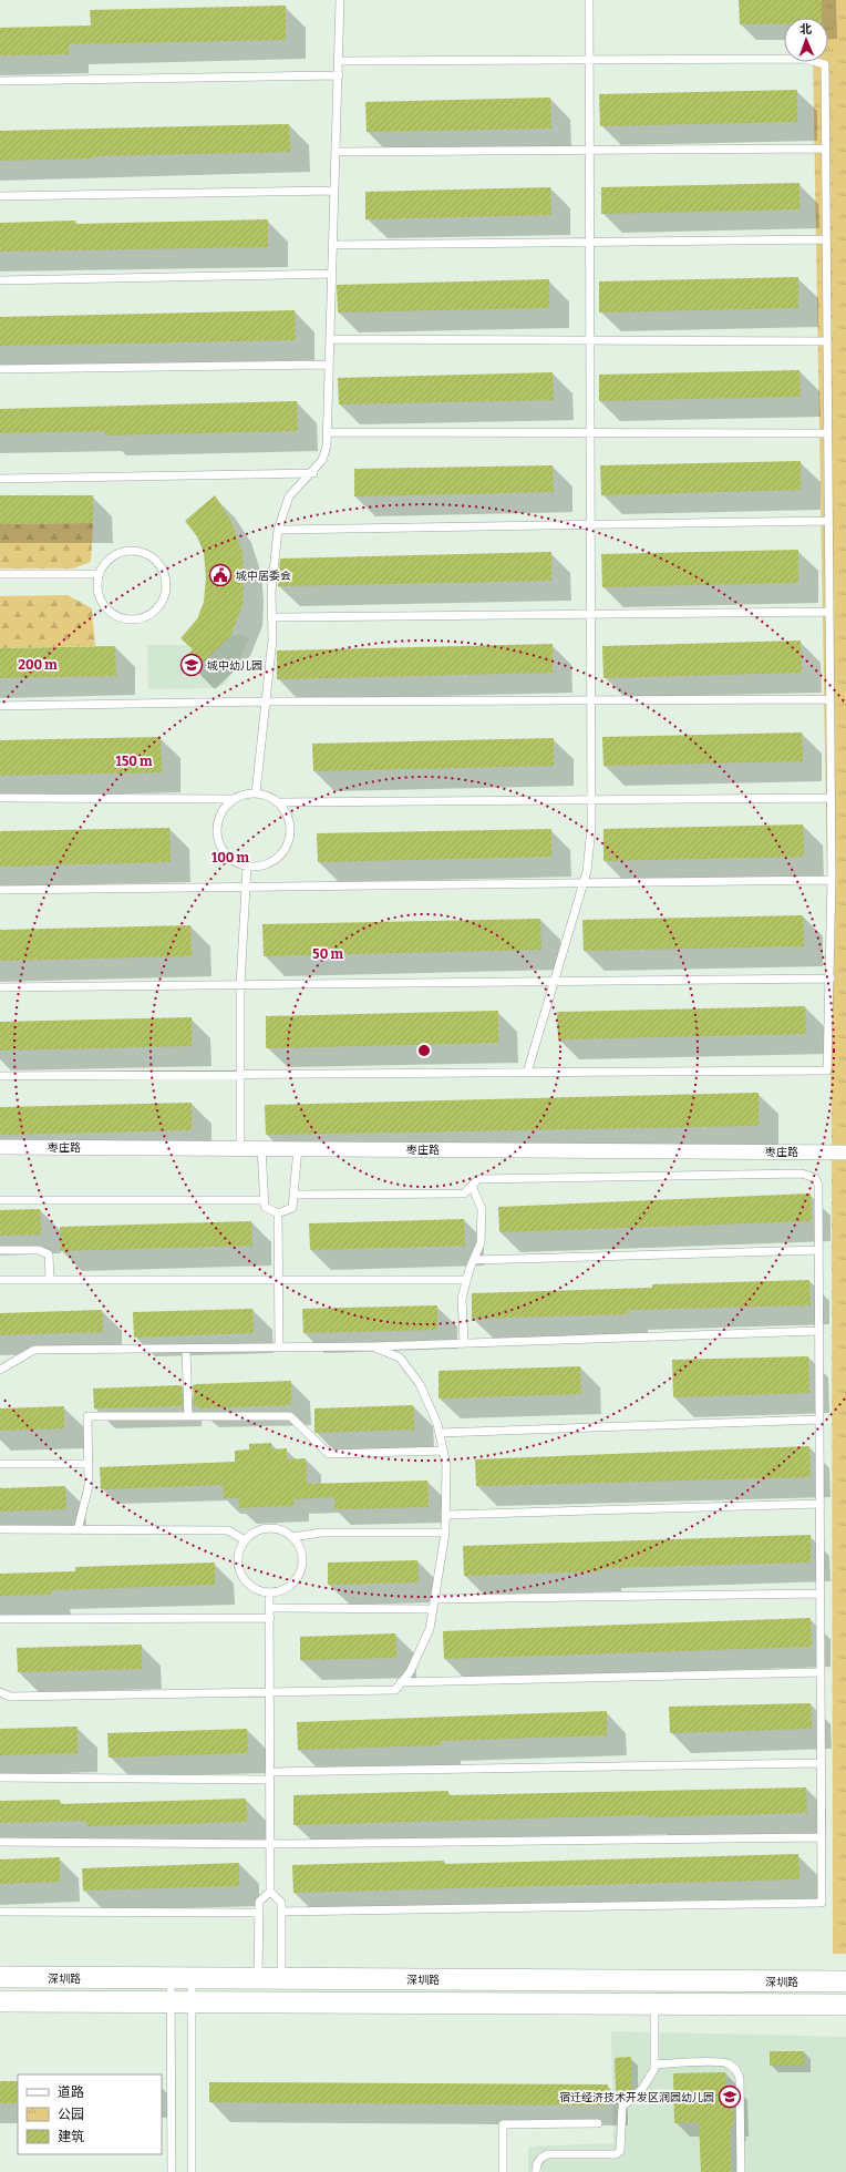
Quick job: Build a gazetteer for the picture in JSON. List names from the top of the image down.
{
  "streets": {
    "street": ["枣庄路", "深圳路"]
  },
  "places": {
    "public building": ["城中居委会"],
    "school or university": ["城中幼儿园", "宿迁经济技术开发区润园幼儿园"]
  },
  "legend": ["道路", "公园", "建筑"],
  "north": "top",
  "rings": [
    "200 m",
    "150 m",
    "100 m",
    "50 m"
  ]
}
